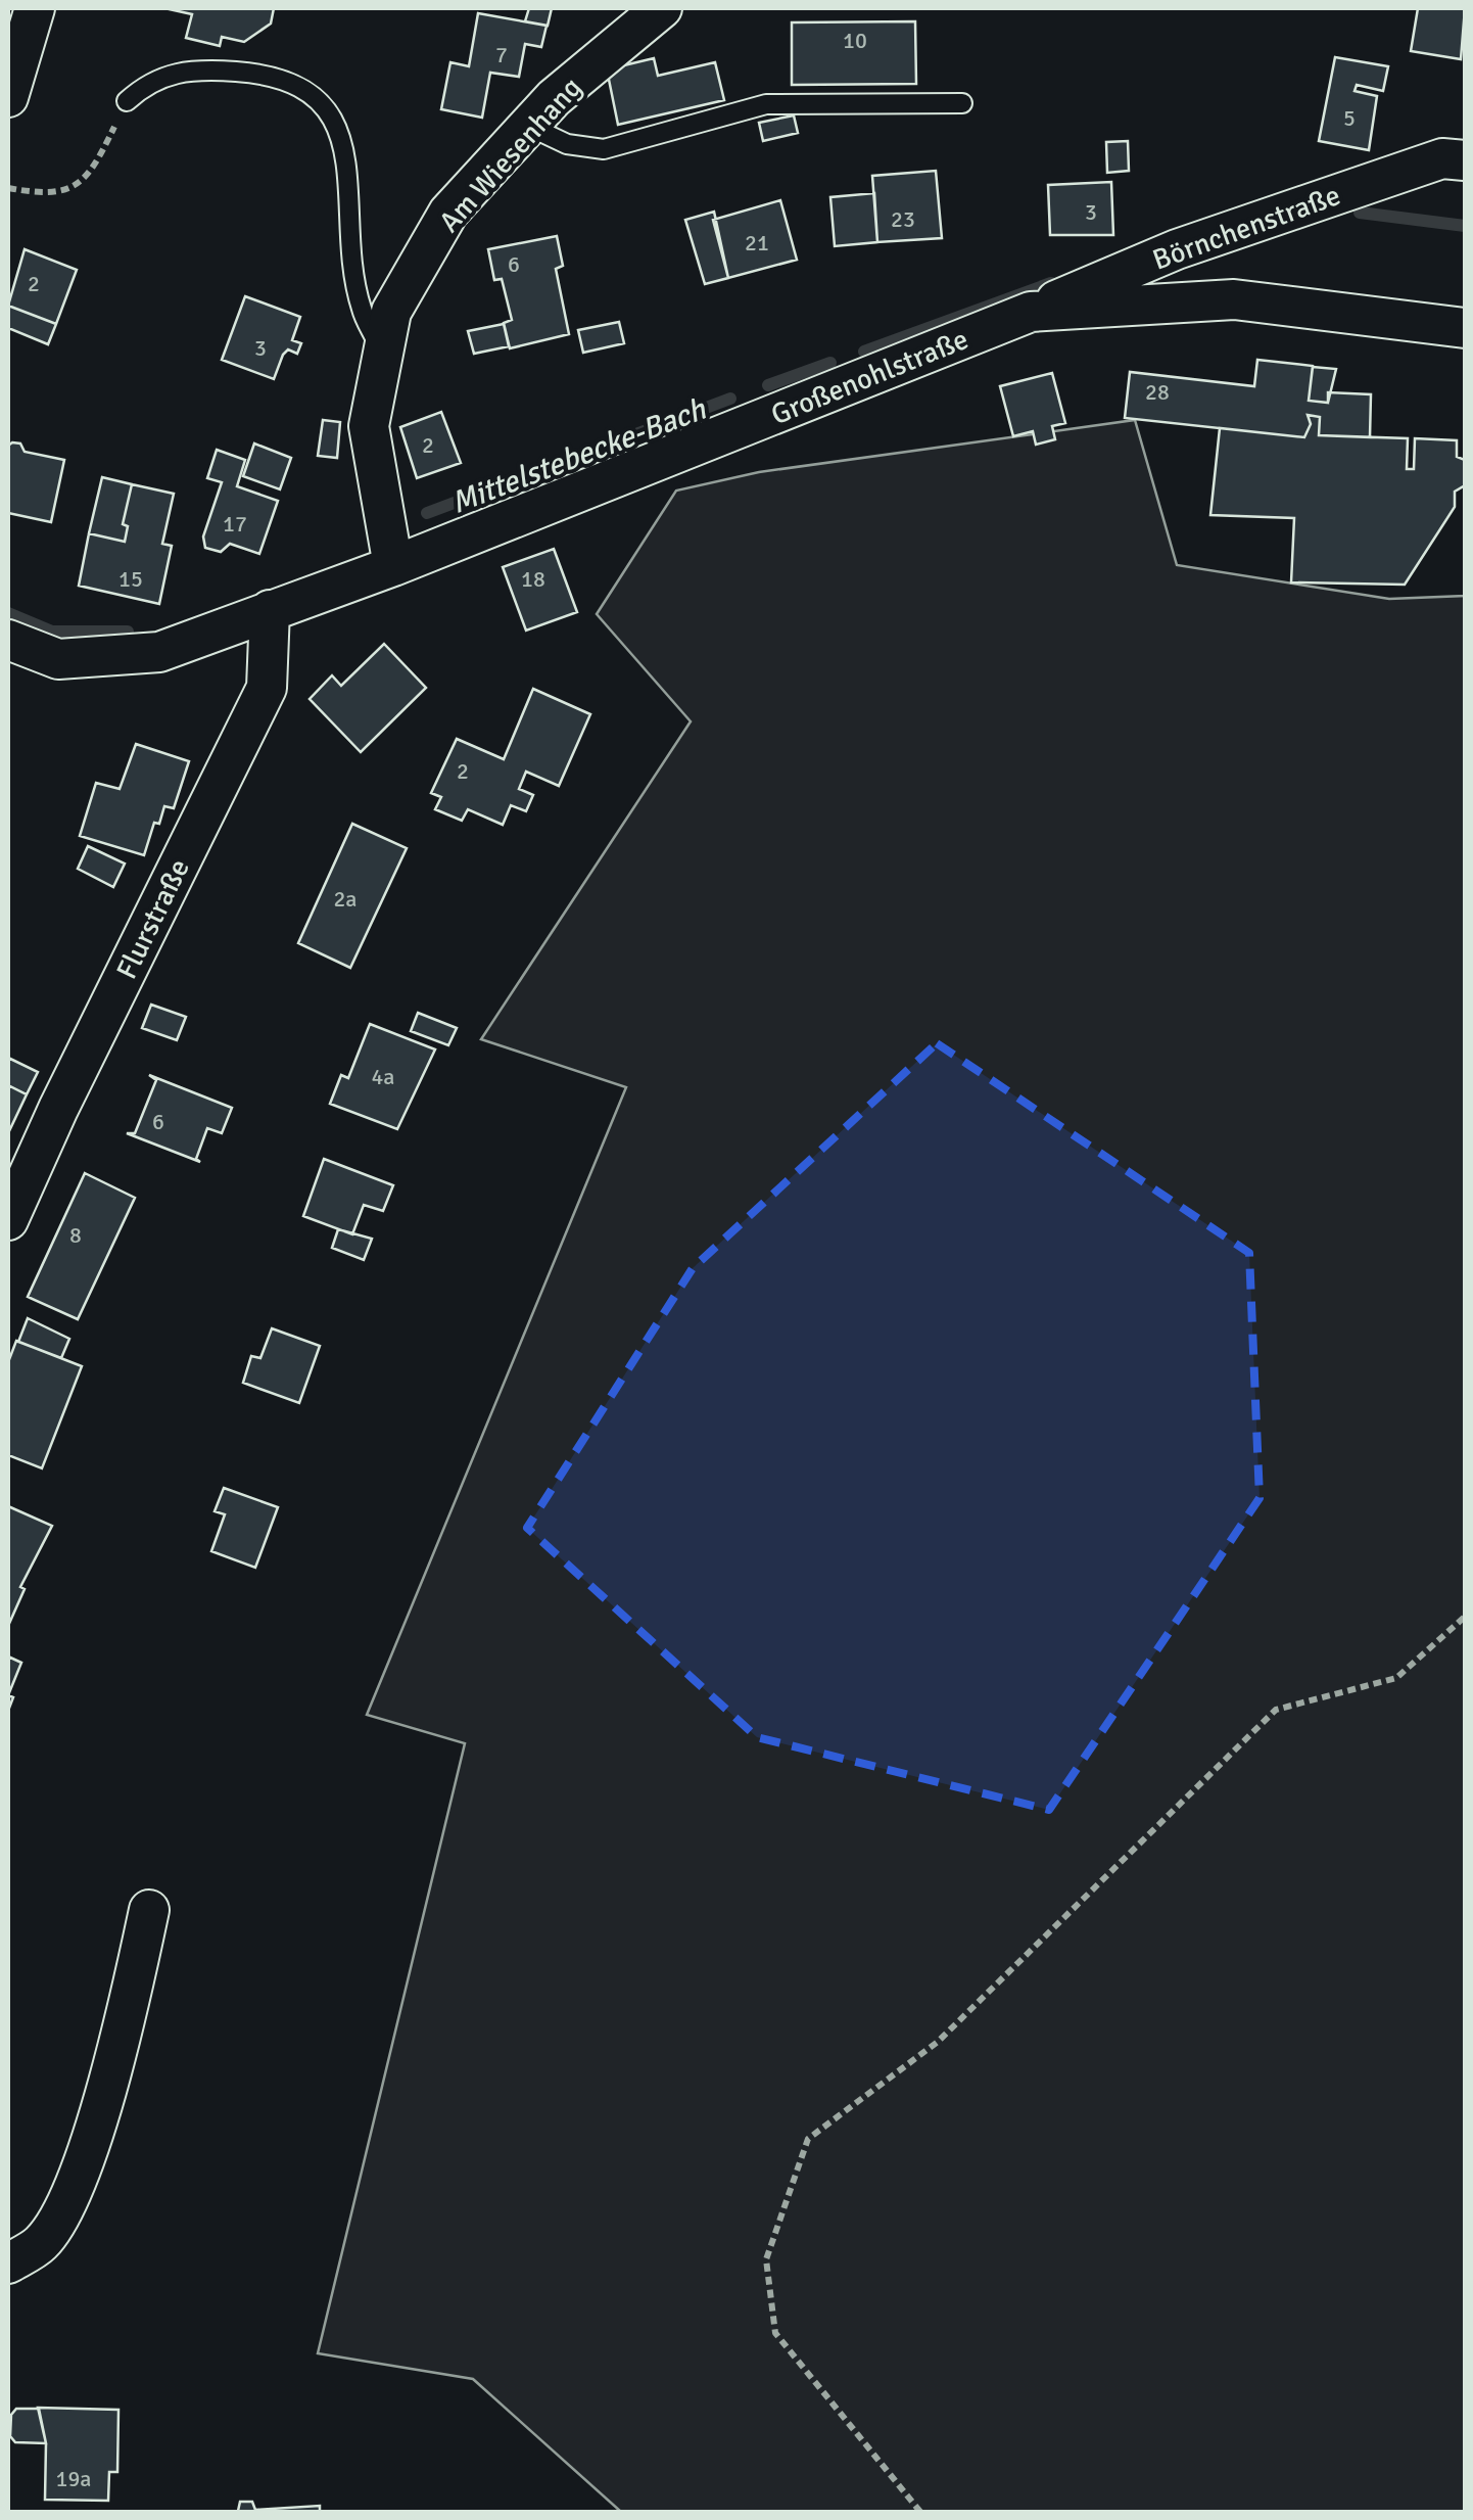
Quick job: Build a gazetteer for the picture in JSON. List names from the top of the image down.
{
  "streets": {
    "street": [
      "Am Wiesenhang",
      "Börnchenstraße",
      "Großenohlstraße",
      "Flurstraße"
    ]
  },
  "crossings": [
    ["Am Wiesenhang", "Großenohlstraße"],
    ["Börnchenstraße", "Großenohlstraße"],
    ["Großenohlstraße", "Flurstraße"]
  ],
  "water": ["Mittelstebecke-Bach"],
  "house_numbers": [
    "10",
    "7",
    "5",
    "3",
    "23",
    "21",
    "6",
    "2",
    "3",
    "28",
    "2",
    "17",
    "15",
    "18",
    "2",
    "2a",
    "4a",
    "6",
    "8",
    "19a"
  ]
}
